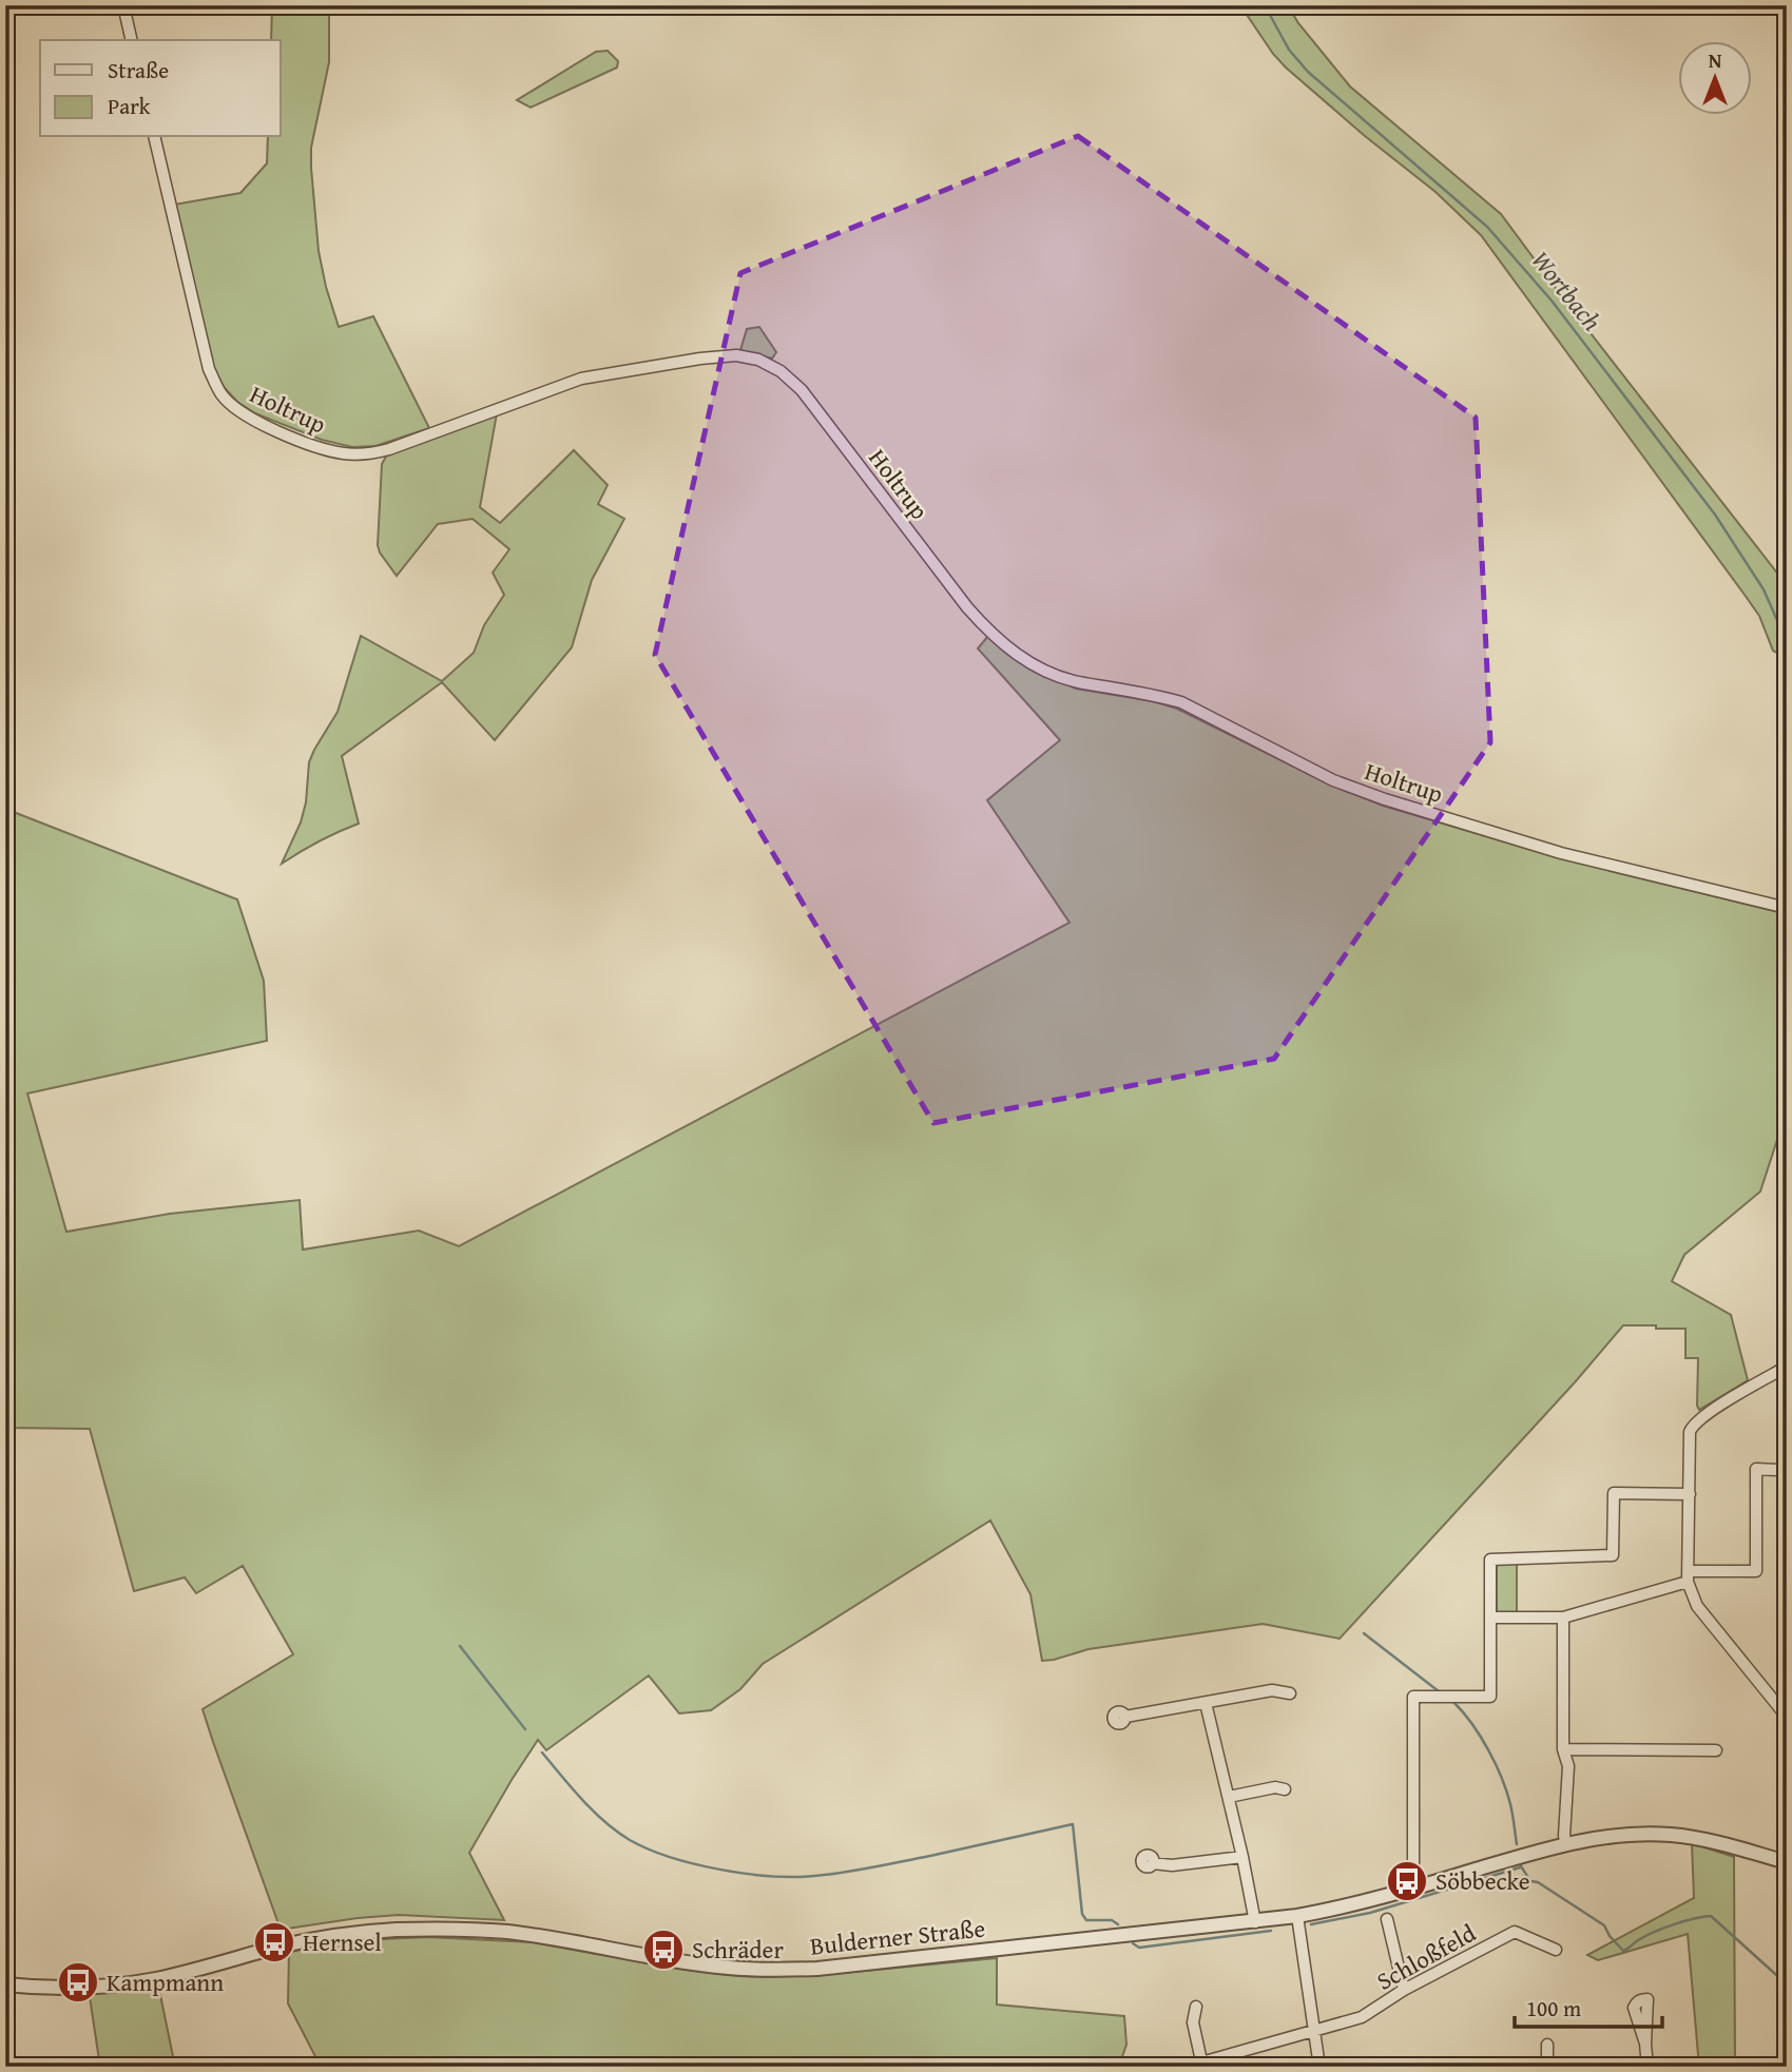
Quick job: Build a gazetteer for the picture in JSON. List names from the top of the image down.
{
  "streets": {
    "street": ["Holtrup", "Bulderner Straße", "Schloßfeld"]
  },
  "water": ["Wortbach"],
  "places": {
    "bus stop": [
      "Söbbecke",
      "Hernsel",
      "Schräder",
      "Kampmann"
    ]
  },
  "legend": ["Straße", "Park"],
  "scale_bar": "100 m",
  "north": "top"
}
